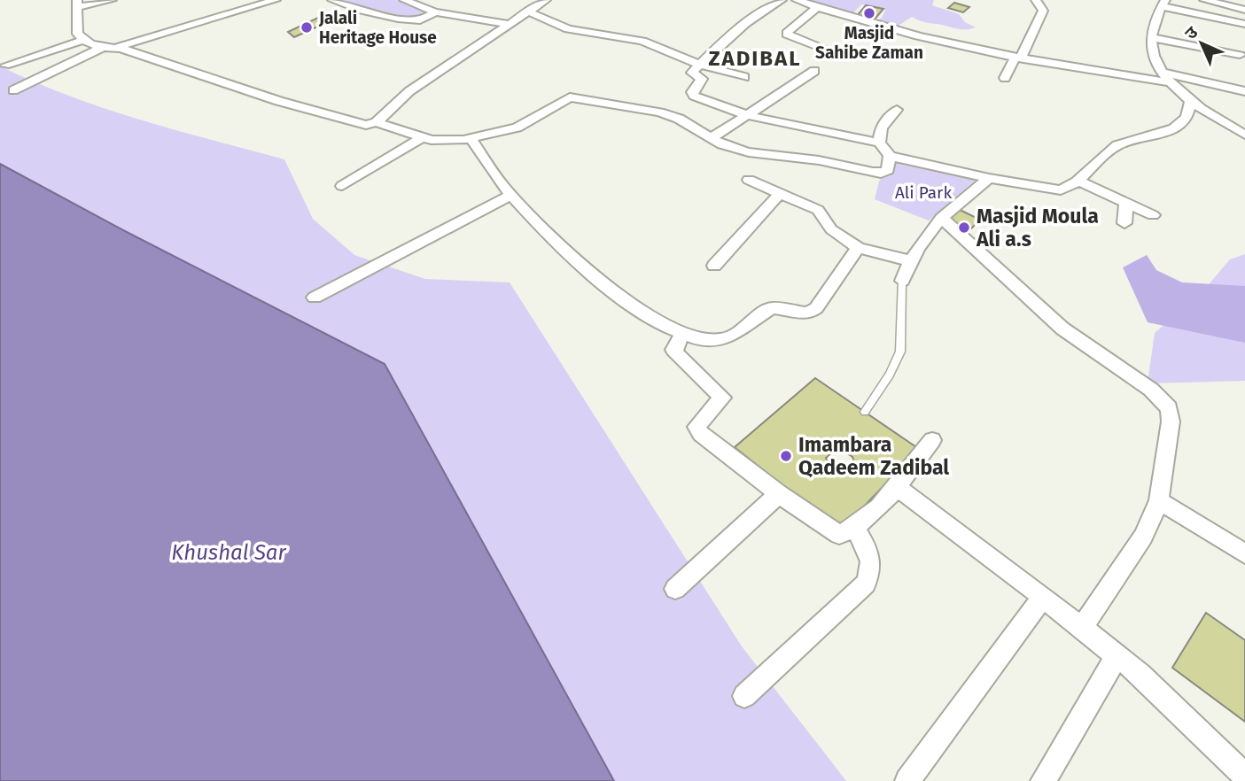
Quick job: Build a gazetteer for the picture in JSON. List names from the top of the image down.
{
  "districts": ["ZADIBAL"],
  "water": ["Khushal Sar"],
  "parks": ["Ali Park"],
  "places": [
    "Masjid Sahibe Zaman",
    "Jalali Heritage House",
    "Masjid Moula Ali a.s",
    "Imambara Qadeem Zadibal"
  ],
  "north": "top left"
}
